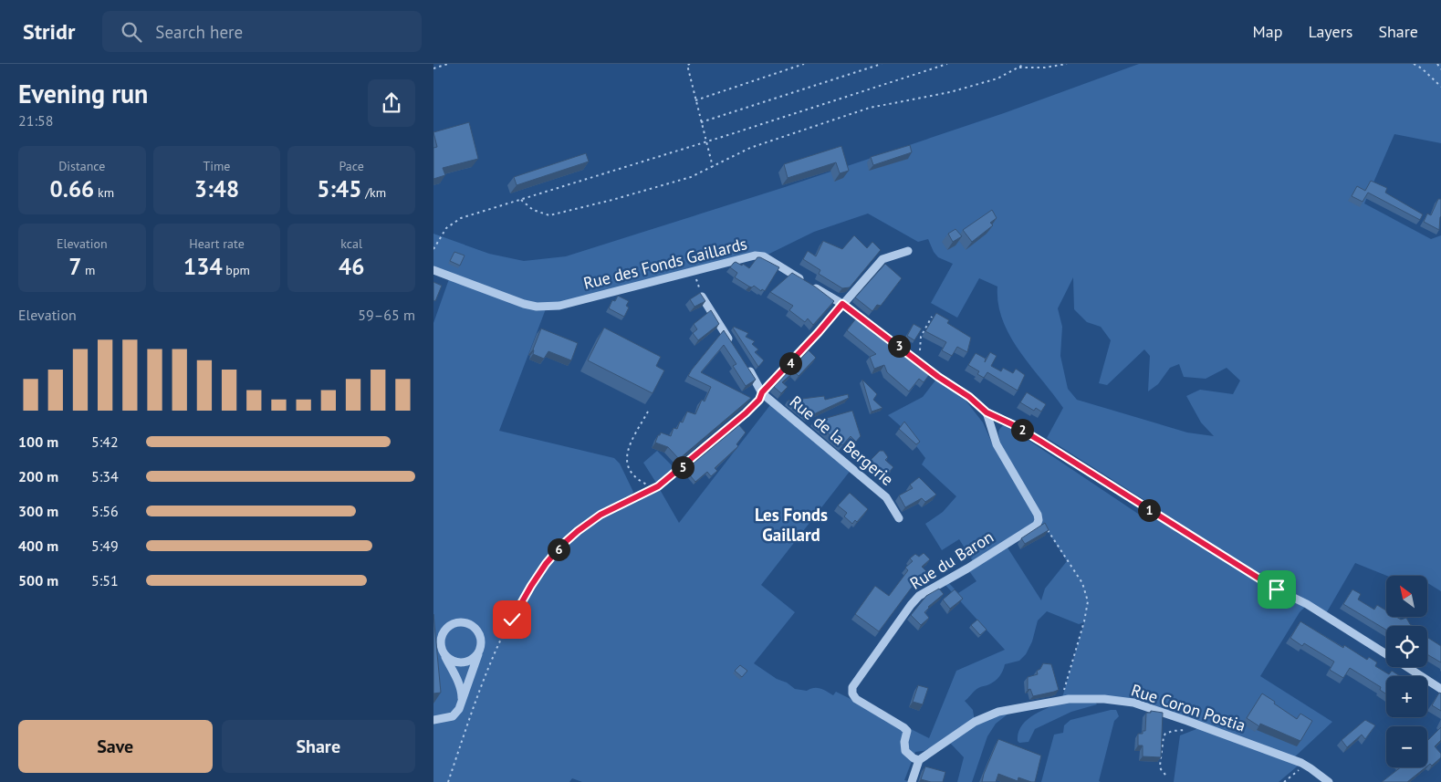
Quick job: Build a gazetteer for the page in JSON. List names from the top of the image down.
{
  "streets": {
    "street": [
      "Rue des Fonds Gaillards",
      "Rue de la Bergerie",
      "Rue du Baron",
      "Rue Coron Postia"
    ]
  },
  "crossings": [
    ["Rue du Baron", "Rue Coron Postia"]
  ],
  "districts": ["Les Fonds Gaillard"],
  "north": "top left",
  "page": {
    "header": "Stridr",
    "search": "Search here",
    "nav": ["Map", "Layers", "Share"],
    "heading": ["Evening run", "21:58"],
    "stats": [
      ["Distance", "0.66 km"],
      ["Time", "3:48"],
      ["Pace", "5:45 /km"],
      ["Elevation", "7 m"],
      ["Heart rate", "134 bpm"],
      ["kcal", "46"]
    ],
    "chart": ["Elevation", "59–65 m"],
    "pins": [
      "3",
      "4",
      "2",
      "5",
      "1",
      "6"
    ],
    "list": [
      {
        "name": "100 m",
        "note": "5:42"
      },
      {
        "name": "200 m",
        "note": "5:34"
      },
      {
        "name": "300 m",
        "note": "5:56"
      },
      {
        "name": "400 m",
        "note": "5:49"
      },
      {
        "name": "500 m",
        "note": "5:51"
      }
    ],
    "map_buttons": ["+", "−"],
    "buttons": ["Save", "Share"]
  }
}
